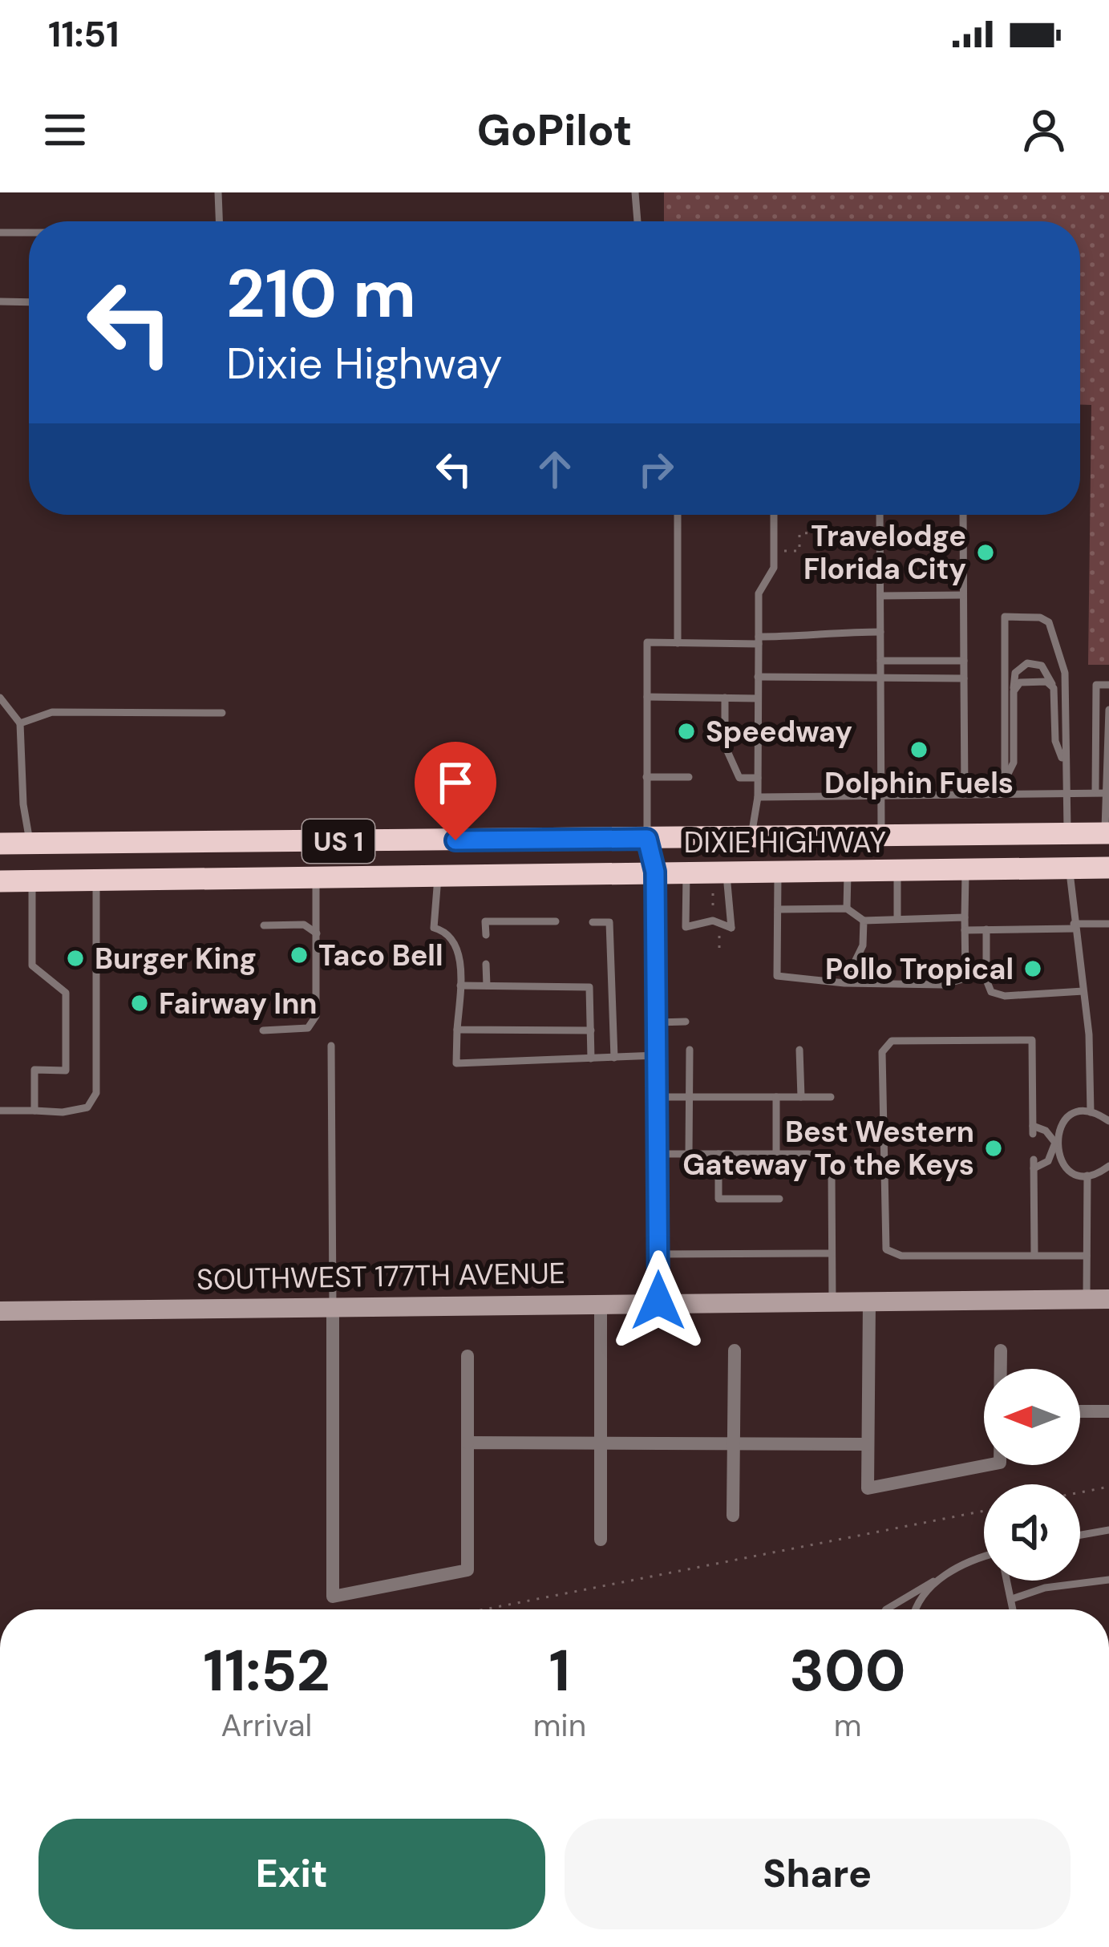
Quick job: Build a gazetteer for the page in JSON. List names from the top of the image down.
{
  "streets": {
    "highway": ["US 1", "DIXIE HIGHWAY"],
    "main road": ["SOUTHWEST 177TH AVENUE"]
  },
  "places": [
    "Travelodge Florida City",
    "Speedway",
    "Dolphin Fuels",
    "Taco Bell",
    "Burger King",
    "Pollo Tropical",
    "Fairway Inn",
    "Best Western Gateway To the Keys"
  ],
  "north": "left",
  "page": {
    "status": "11:51",
    "header": "GoPilot",
    "turn": ["210 m", "Dixie Highway"],
    "eta": [
      "11:52",
      "Arrival",
      "1",
      "min",
      "300",
      "m"
    ],
    "buttons": ["Exit", "Share"]
  }
}
